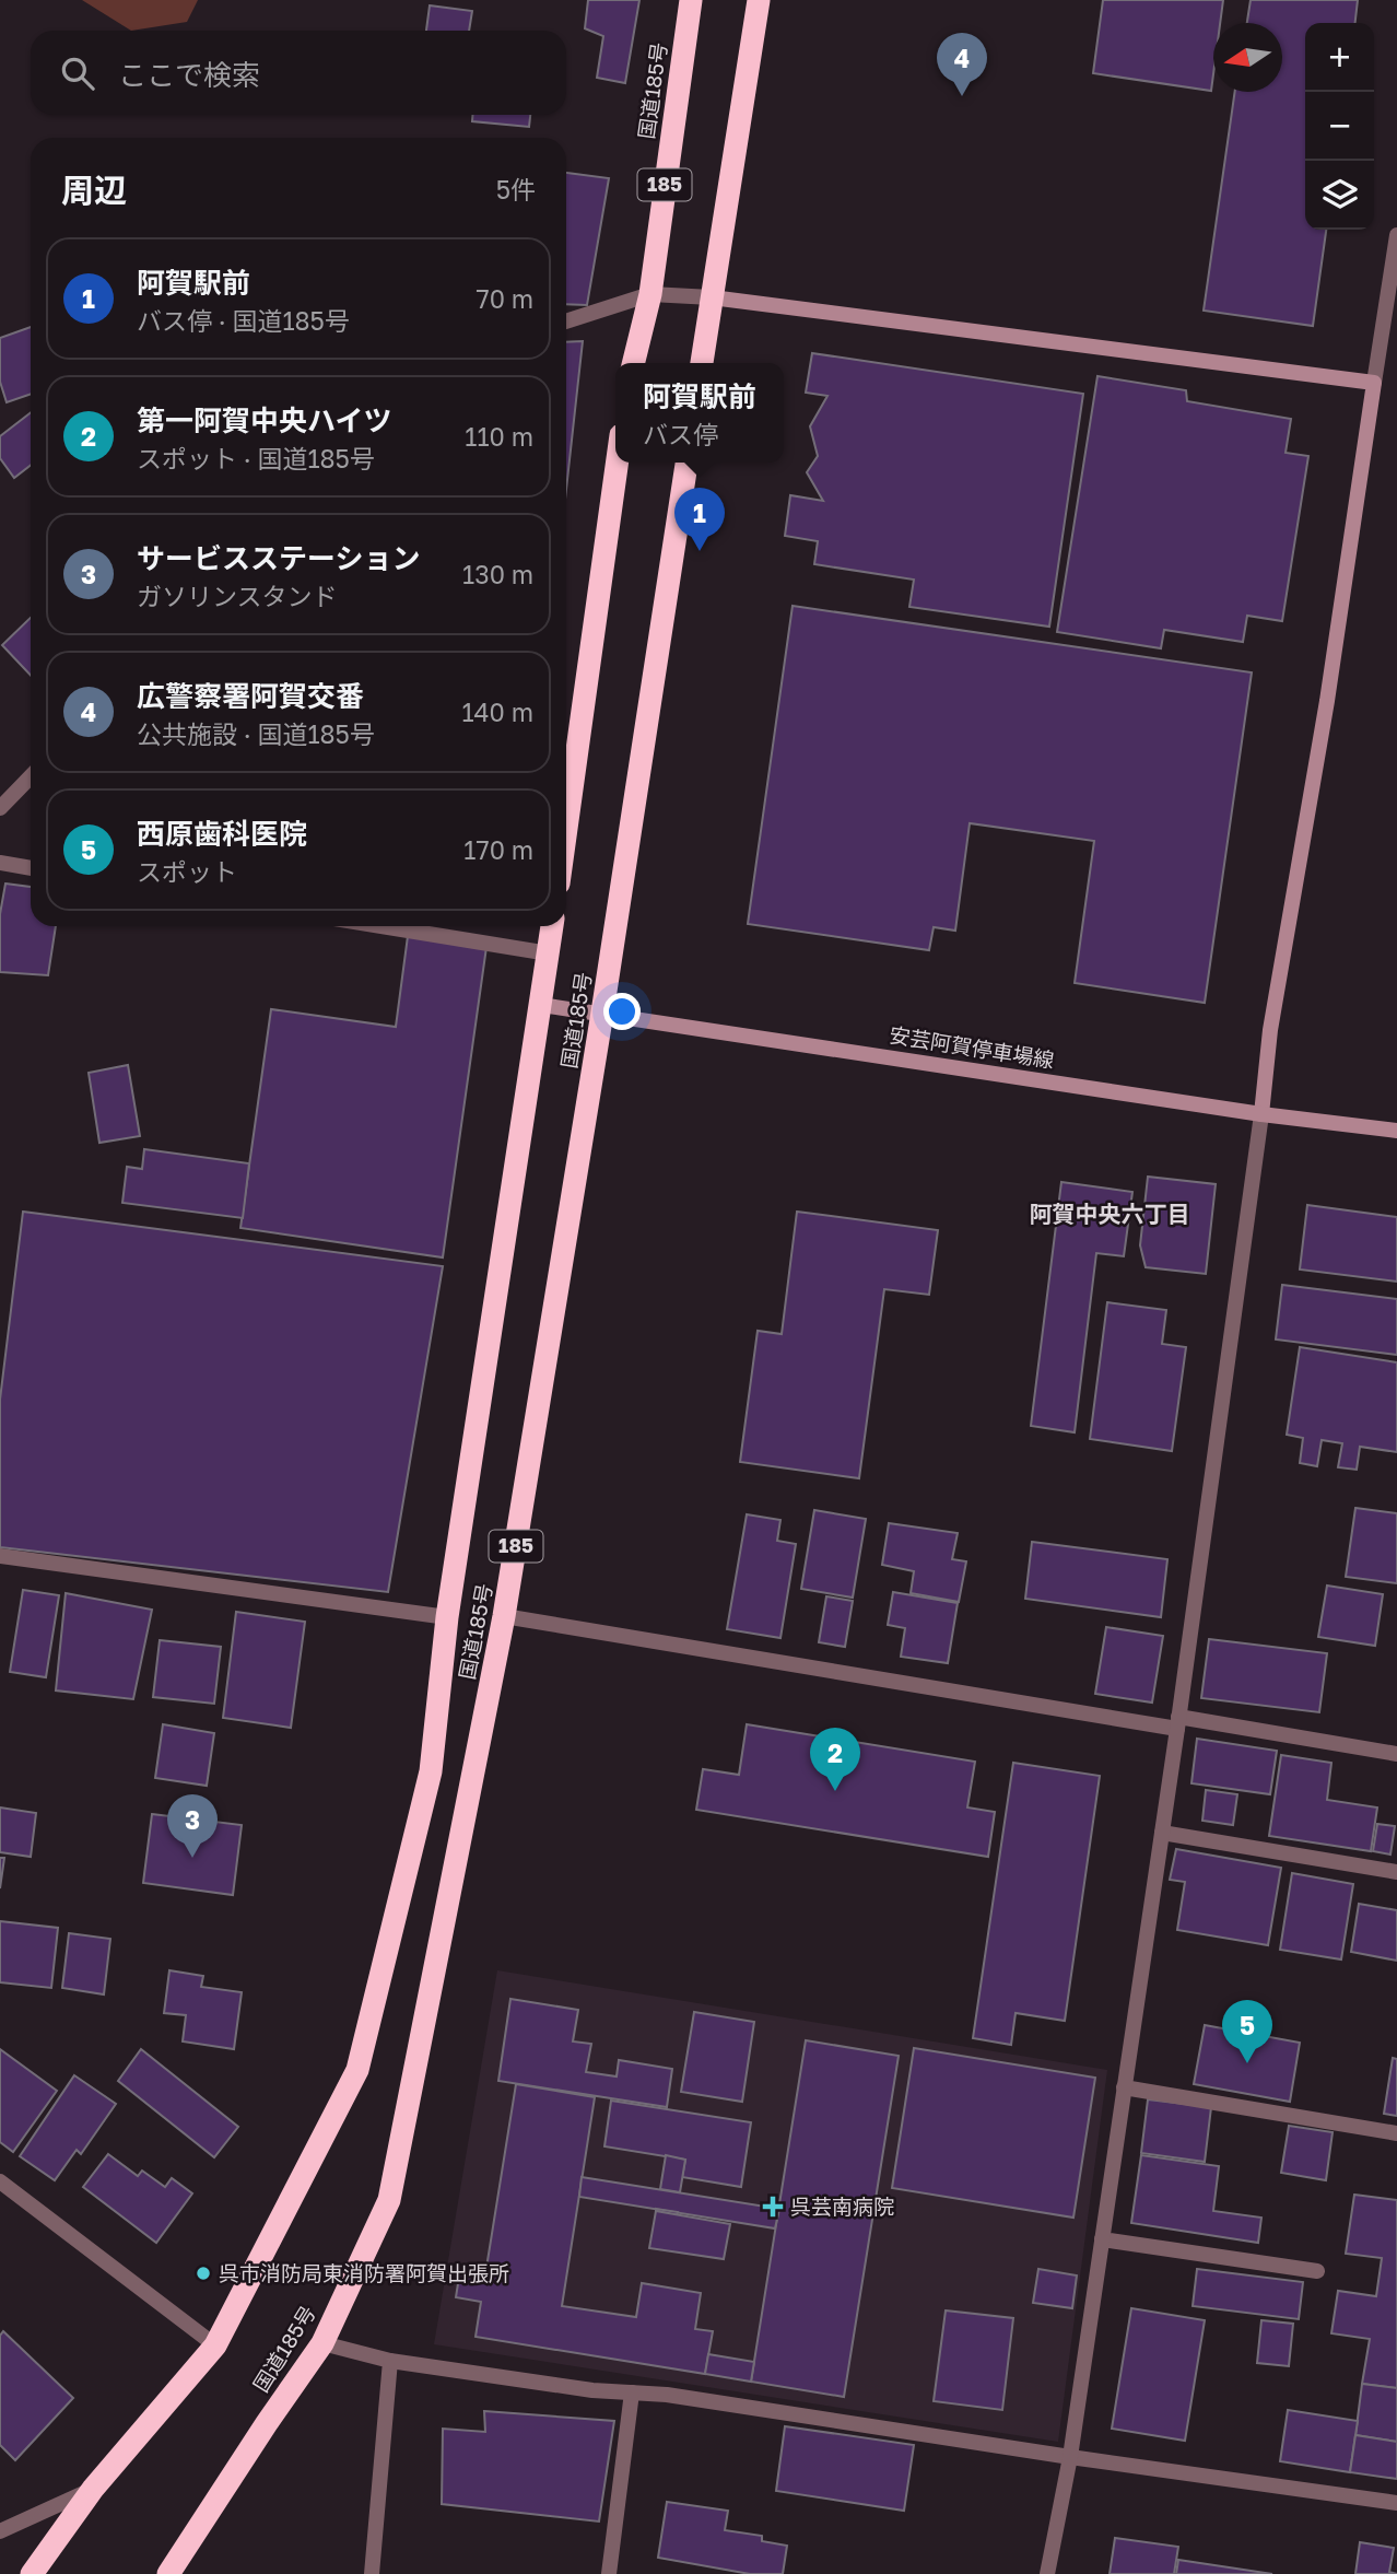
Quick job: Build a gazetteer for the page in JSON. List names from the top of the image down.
{
  "streets": {
    "highway": ["国道185号", "185"],
    "street": ["安芸阿賀停車場線"]
  },
  "crossings": [
    ["国道185号", "安芸阿賀停車場線"]
  ],
  "districts": ["阿賀中央六丁目"],
  "places": {
    "health": ["呉芸南病院"],
    "other": ["呉市消防局東消防署阿賀出張所"]
  },
  "north": "left",
  "page": {
    "map_buttons": ["+", "−"],
    "search": "ここで検索",
    "pins": [
      "4",
      "1",
      "2",
      "3",
      "5"
    ],
    "heading": ["周辺", "5件"],
    "list": [
      {
        "mark": "1",
        "name": "阿賀駅前",
        "note": "バス停 · 国道185号",
        "value": "70 m"
      },
      {
        "mark": "2",
        "name": "第一阿賀中央ハイツ",
        "note": "スポット · 国道185号",
        "value": "110 m"
      },
      {
        "mark": "3",
        "name": "サービスステーション",
        "note": "ガソリンスタンド",
        "value": "130 m"
      },
      {
        "mark": "4",
        "name": "広警察署阿賀交番",
        "note": "公共施設 · 国道185号",
        "value": "140 m"
      },
      {
        "mark": "5",
        "name": "西原歯科医院",
        "note": "スポット",
        "value": "170 m"
      }
    ],
    "popup": ["阿賀駅前", "バス停"]
  }
}
